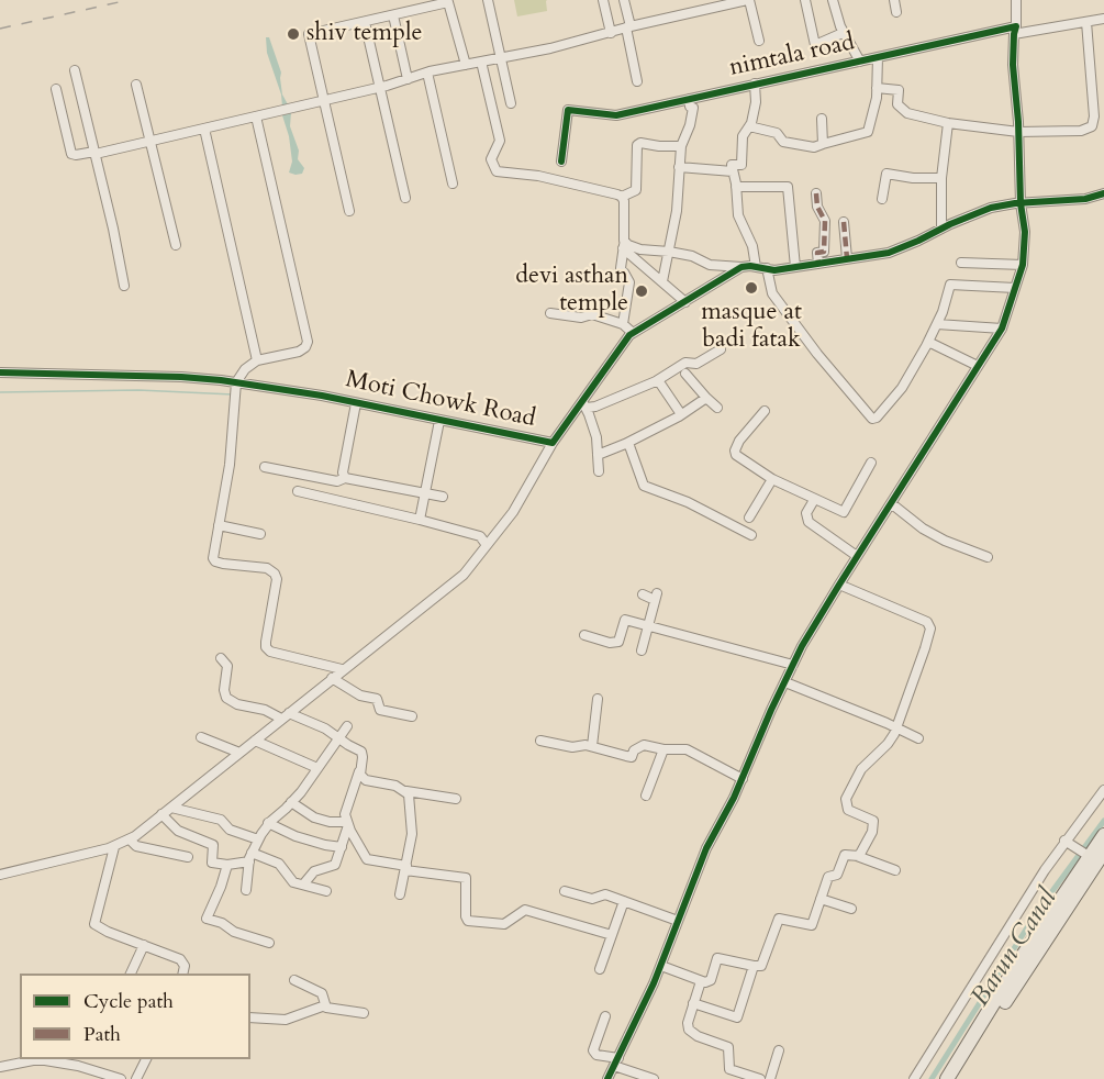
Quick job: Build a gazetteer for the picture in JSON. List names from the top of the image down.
{
  "streets": {
    "street": ["nimtala road", "Moti Chowk Road"]
  },
  "water": ["Barun Canal"],
  "places": ["shiv temple", "masque at badi fatak", "devi asthan temple"],
  "legend": ["Cycle path", "Path"]
}
